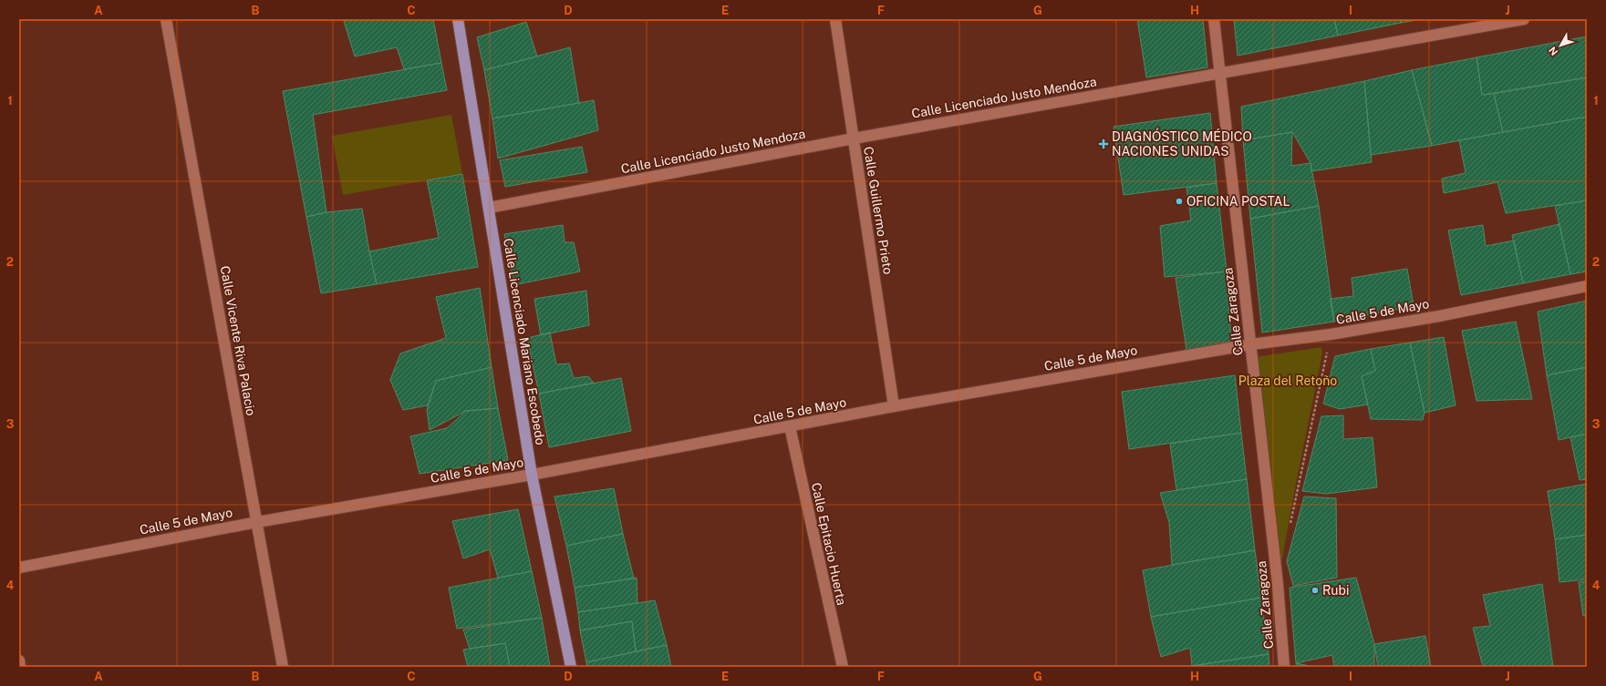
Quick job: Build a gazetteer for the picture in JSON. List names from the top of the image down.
{
  "streets": {
    "main road": ["Calle Licenciado Mariano Escobedo"],
    "street": [
      "Calle Licenciado Justo Mendoza",
      "Calle Guillermo Prieto",
      "Calle Zaragoza",
      "Calle 5 de Mayo",
      "Calle Vicente Riva Palacio",
      "Calle Epitacio Huerta"
    ]
  },
  "crossings": [
    ["Calle Licenciado Justo Mendoza", "Calle Guillermo Prieto"],
    ["Calle Licenciado Justo Mendoza", "Calle Zaragoza"],
    ["Calle Licenciado Justo Mendoza", "Calle Licenciado Mariano Escobedo"],
    ["Calle Guillermo Prieto", "Calle 5 de Mayo"],
    ["Calle Zaragoza", "Calle 5 de Mayo"],
    ["Calle 5 de Mayo", "Calle Vicente Riva Palacio"],
    ["Calle 5 de Mayo", "Calle Licenciado Mariano Escobedo"],
    ["Calle 5 de Mayo", "Calle Epitacio Huerta"]
  ],
  "parks": ["Plaza del Retoño"],
  "places": {
    "health": ["DIAGNÓSTICO MÉDICO NACIONES UNIDAS"],
    "other": ["OFICINA POSTAL", "Rubi"]
  },
  "north": "bottom left",
  "grid": {
    "columns": [
      "A",
      "B",
      "C",
      "D",
      "E",
      "F",
      "G",
      "H",
      "I",
      "J"
    ],
    "rows": [
      "1",
      "2",
      "3",
      "4"
    ]
  }
}
